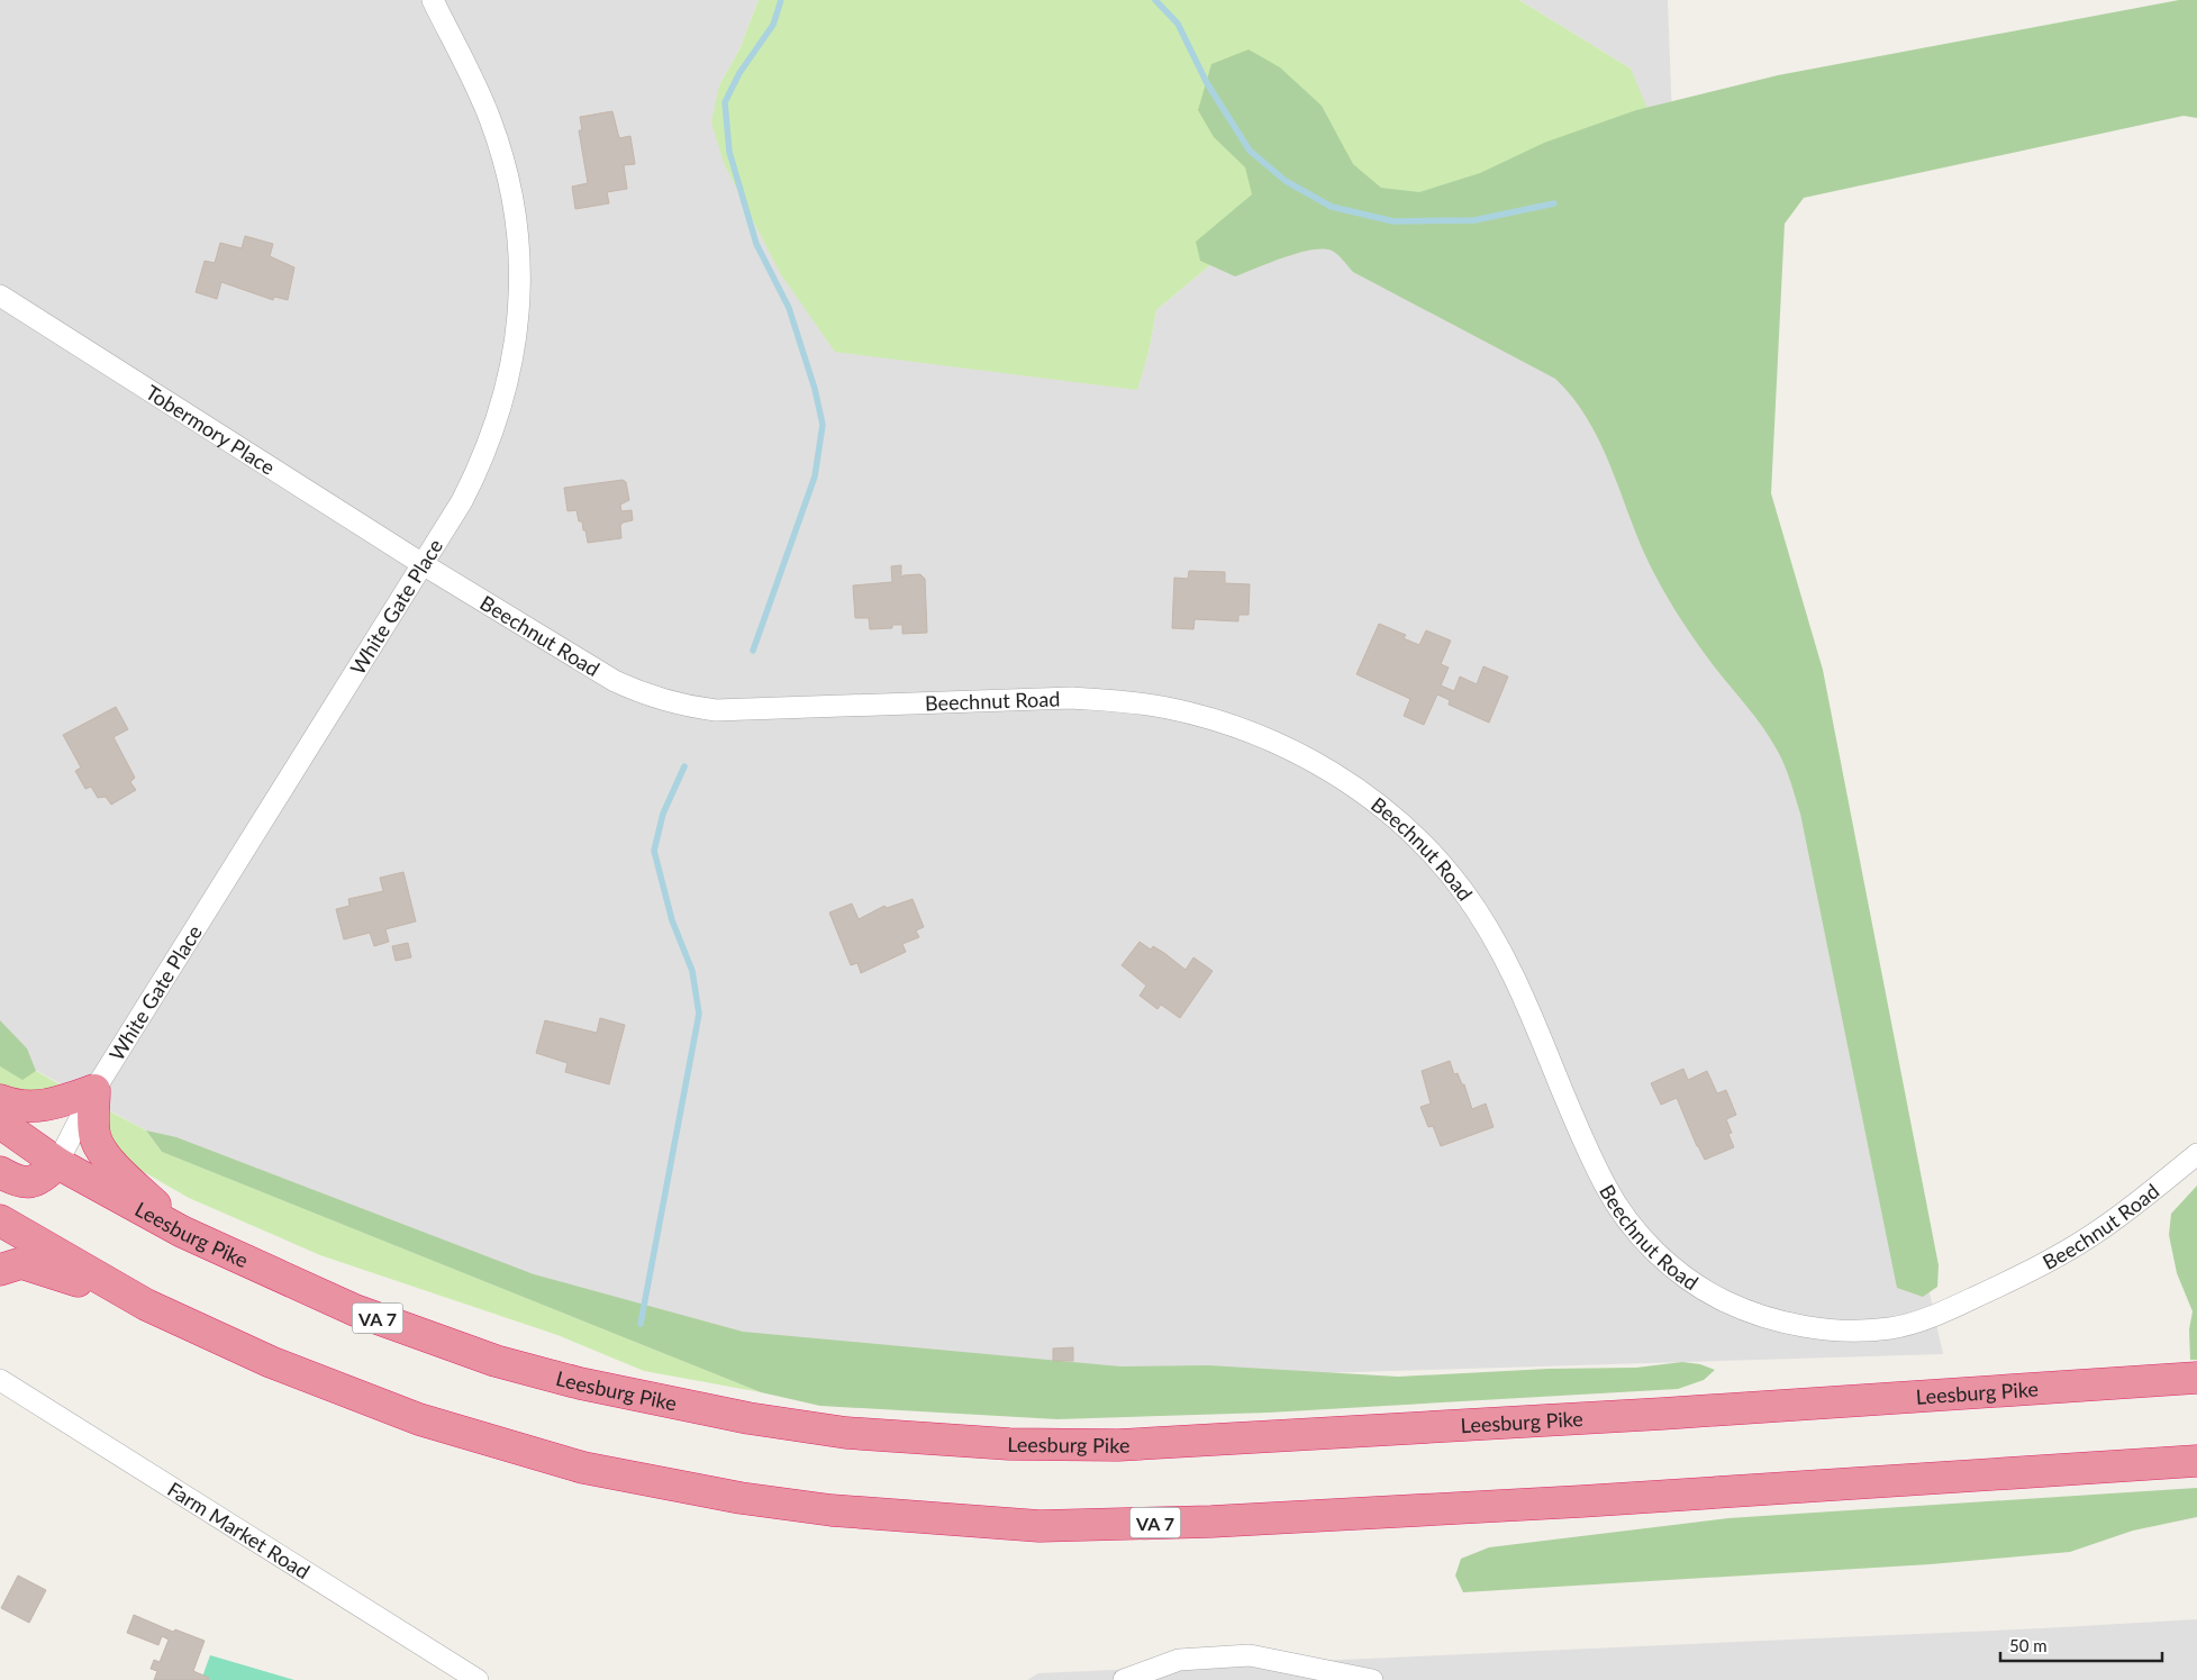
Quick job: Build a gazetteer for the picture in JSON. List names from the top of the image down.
{
  "streets": {
    "highway": ["Leesburg Pike", "VA 7"],
    "street": [
      "Tobermory Place",
      "White Gate Place",
      "Beechnut Road",
      "Farm Market Road"
    ]
  },
  "crossings": [
    ["Tobermory Place", "White Gate Place"],
    ["Tobermory Place", "Beechnut Road"],
    ["White Gate Place", "Beechnut Road"],
    ["White Gate Place", "Leesburg Pike"]
  ],
  "scale_bar": "50 m"
}
